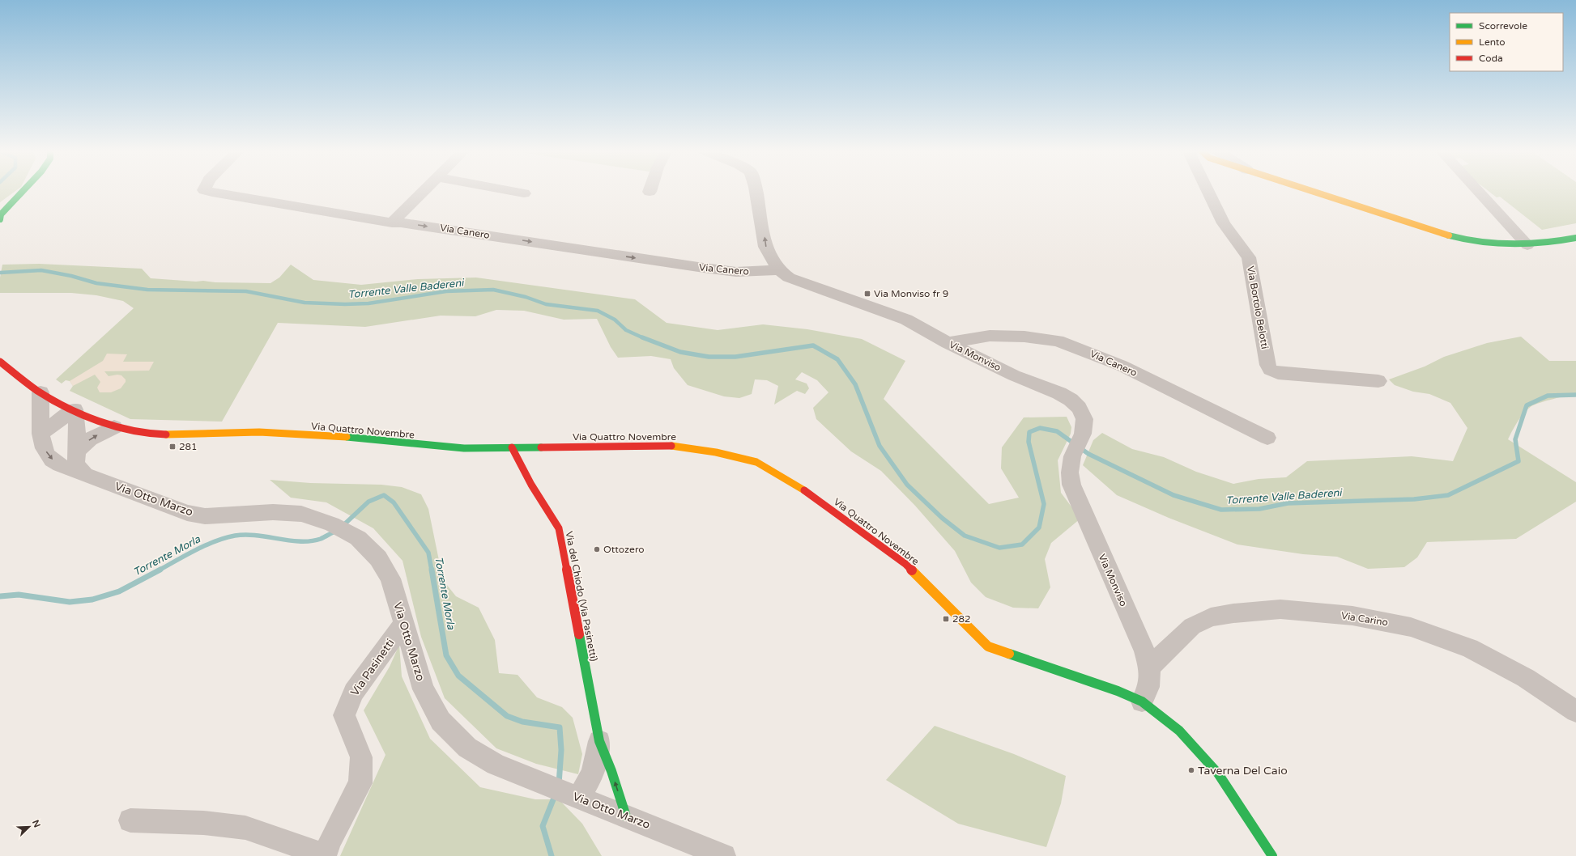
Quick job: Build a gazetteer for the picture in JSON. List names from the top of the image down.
{
  "streets": {
    "street": [
      "Via Canero",
      "Via Bortolo Belotti",
      "Via Monviso",
      "Via Quattro Novembre",
      "Via Otto Marzo",
      "Via del Chiodo (Via Pasinetti)",
      "Via Carino",
      "Via Pasinetti"
    ]
  },
  "crossings": [
    ["Via Canero", "Via Monviso"],
    ["Via Monviso", "Via Carino"],
    ["Via Quattro Novembre", "Via Otto Marzo"],
    ["Via Quattro Novembre", "Via del Chiodo (Via Pasinetti)"],
    ["Via Otto Marzo", "Via del Chiodo (Via Pasinetti)"],
    ["Via Otto Marzo", "Via Pasinetti"]
  ],
  "one_way": ["Via Canero"],
  "water": ["Torrente Valle Badereni", "Torrente Morla"],
  "places": {
    "transit": ["Via Monviso fr 9", "281", "282"],
    "other": ["Ottozero", "Taverna Del Caio"]
  },
  "legend": ["Scorrevole", "Lento", "Coda"],
  "north": "top right"
}
